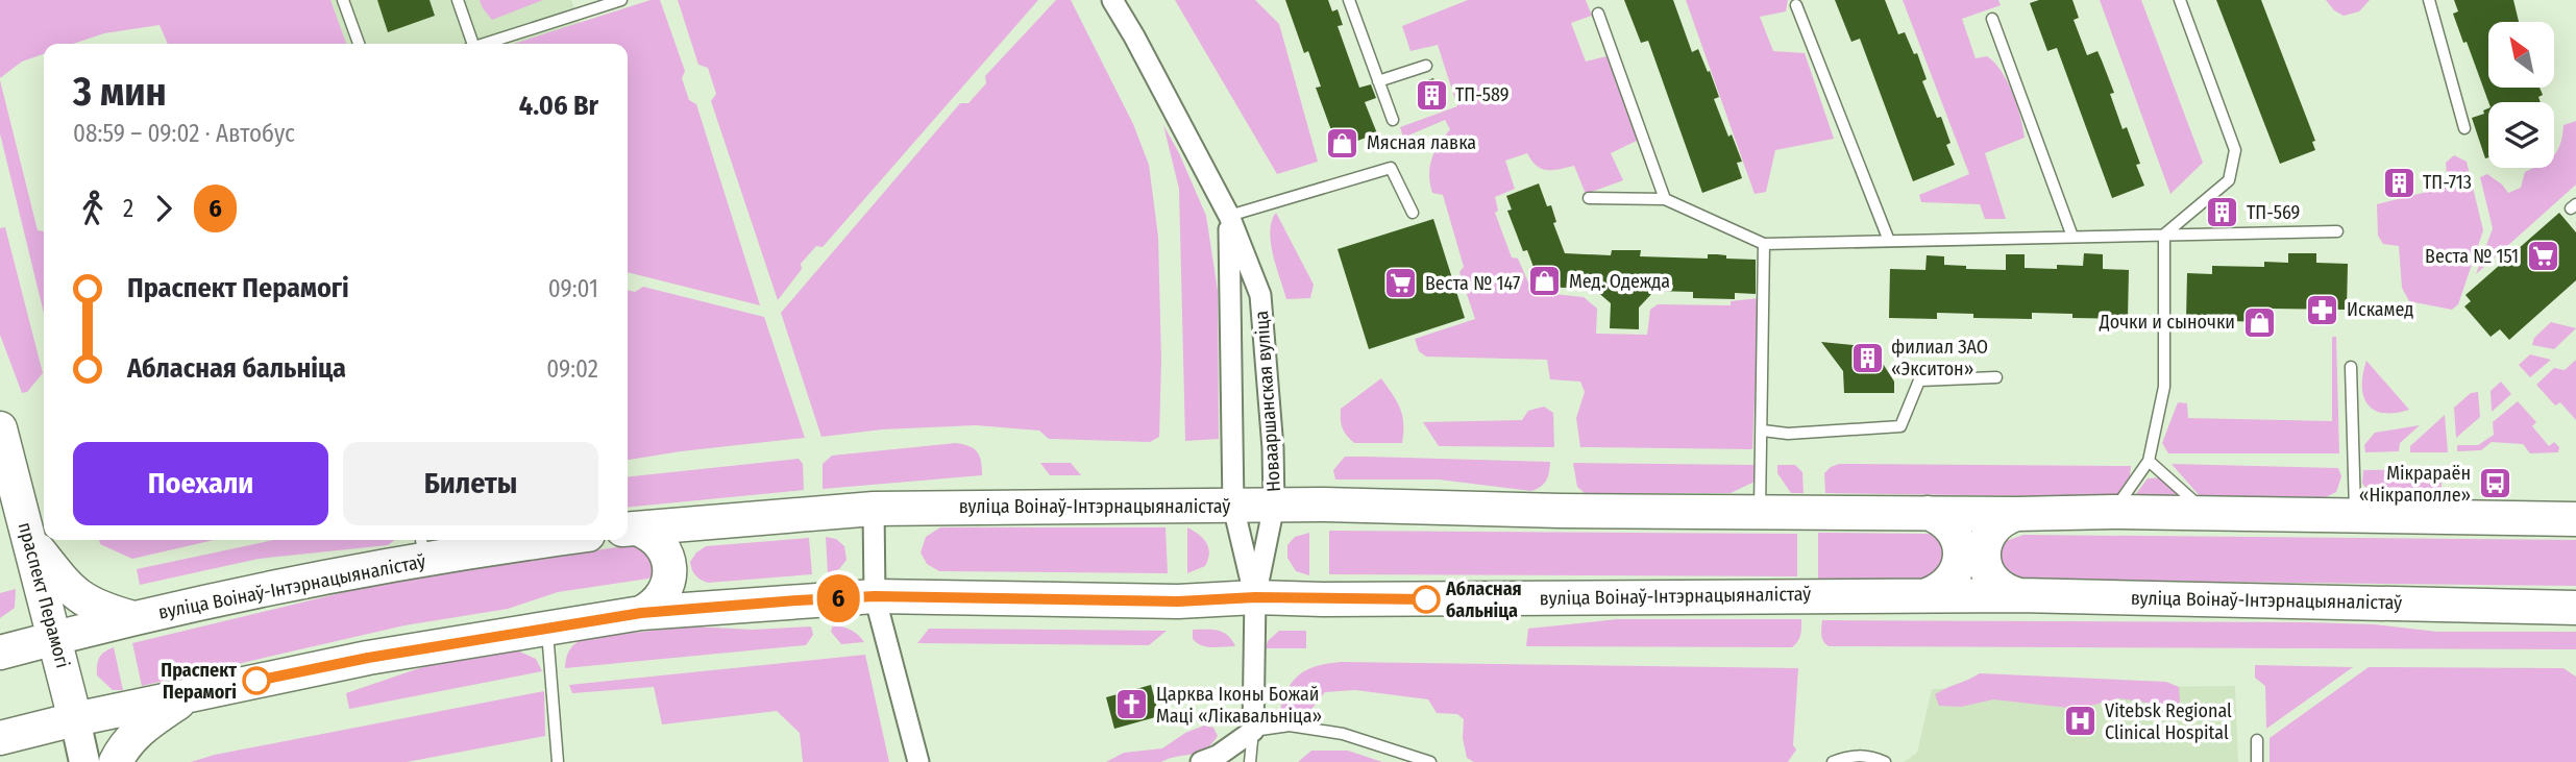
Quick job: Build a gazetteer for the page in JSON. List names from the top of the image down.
{
  "streets": {
    "main road": ["вуліца Воінаў-Інтэрнацыяналістаў", "праспект Перамогі"],
    "street": ["Новааршанская вуліца"]
  },
  "crossings": [
    ["Новааршанская вуліца", "вуліца Воінаў-Інтэрнацыяналістаў"],
    ["вуліца Воінаў-Інтэрнацыяналістаў", "праспект Перамогі"]
  ],
  "places": {
    "building": [
      "ТП-589",
      "ТП-713",
      "ТП-569",
      "филиал ЗАО «Экситон»"
    ],
    "shop": ["Мясная лавка", "Мед. Одежда", "Дочки и сыночки"],
    "supermarket": ["Веста № 151", "Веста № 147"],
    "pharmacy": ["Искамед"],
    "bus stop": ["Мікрараён «Нікраполле»"],
    "other": ["Абласная бальніца", "Праспект Перамогі"],
    "church": ["Царква Іконы Божай Маці «Лікавальніца»"],
    "hospital": ["Vitebsk Regional Clinical Hospital"]
  },
  "lines": ["bus line 6"],
  "north": "top left",
  "page": {
    "on_map": "6",
    "heading": ["3 мин", "08:59 – 09:02 · Автобус", "4.06 Br"],
    "legs": ["2", "6"],
    "list": [
      {
        "name": "Праспект Перамогі",
        "value": "09:01"
      },
      {
        "name": "Абласная бальніца",
        "value": "09:02"
      }
    ],
    "buttons": ["Поехали", "Билеты"]
  }
}
